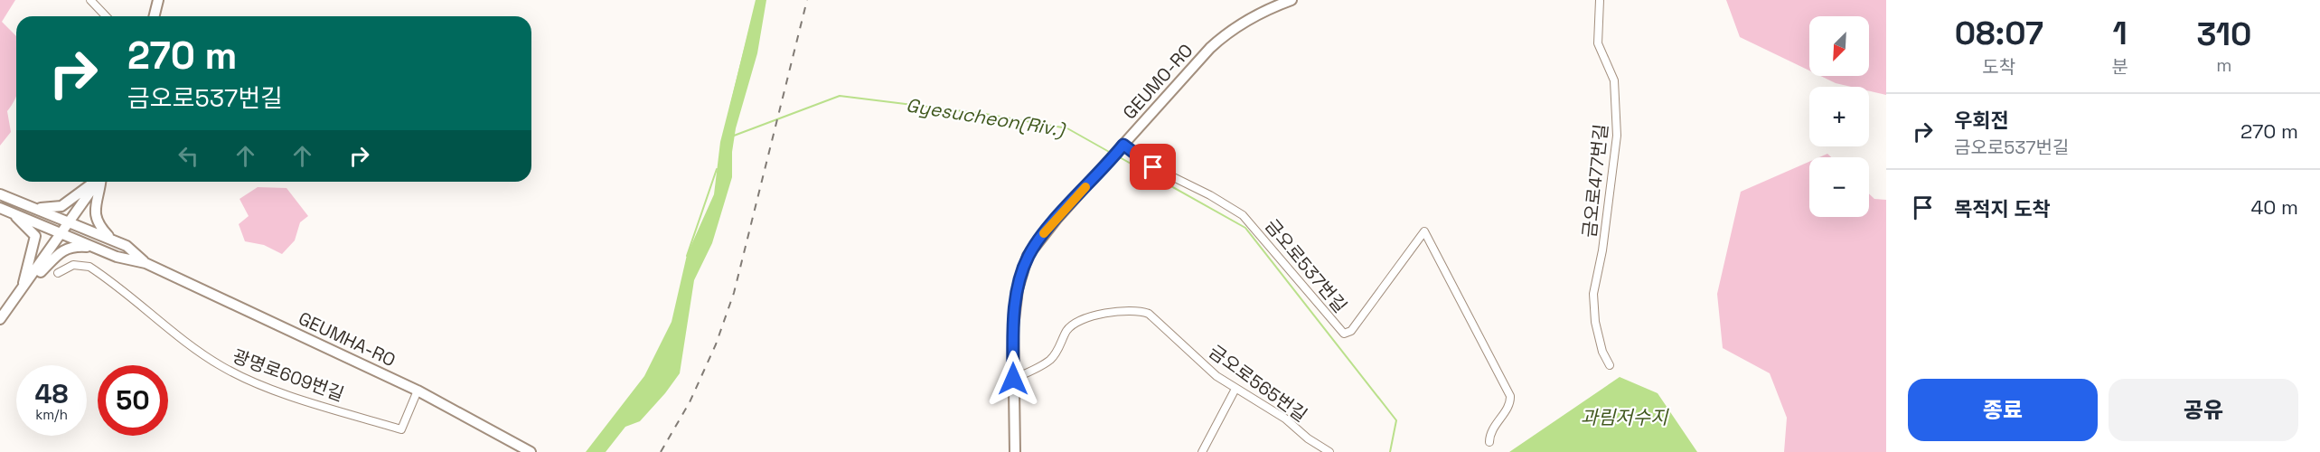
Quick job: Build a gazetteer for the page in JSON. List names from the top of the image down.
{
  "streets": {
    "main road": ["GEUMO-RO", "GEUMHA-RO"],
    "street": [
      "금오로477번길",
      "금오로537번길",
      "광명로609번길",
      "금오로565번길"
    ]
  },
  "crossings": [
    ["GEUMO-RO", "금오로537번길"],
    ["GEUMO-RO", "금오로565번길"],
    ["GEUMHA-RO", "광명로609번길"]
  ],
  "water": ["Gyesucheon(Riv.)", "과림저수지"],
  "north": "bottom left",
  "page": {
    "eta": [
      "08:07",
      "도착",
      "1",
      "분",
      "310",
      "m"
    ],
    "map_buttons": ["+", "−"],
    "turn": ["270 m", "금오로537번길"],
    "list": [
      {
        "name": "우회전",
        "note": "금오로537번길",
        "value": "270 m"
      },
      {
        "name": "목적지 도착",
        "value": "40 m"
      }
    ],
    "speed": "48 km/h",
    "limit": "50",
    "buttons": ["종료", "공유"]
  }
}
